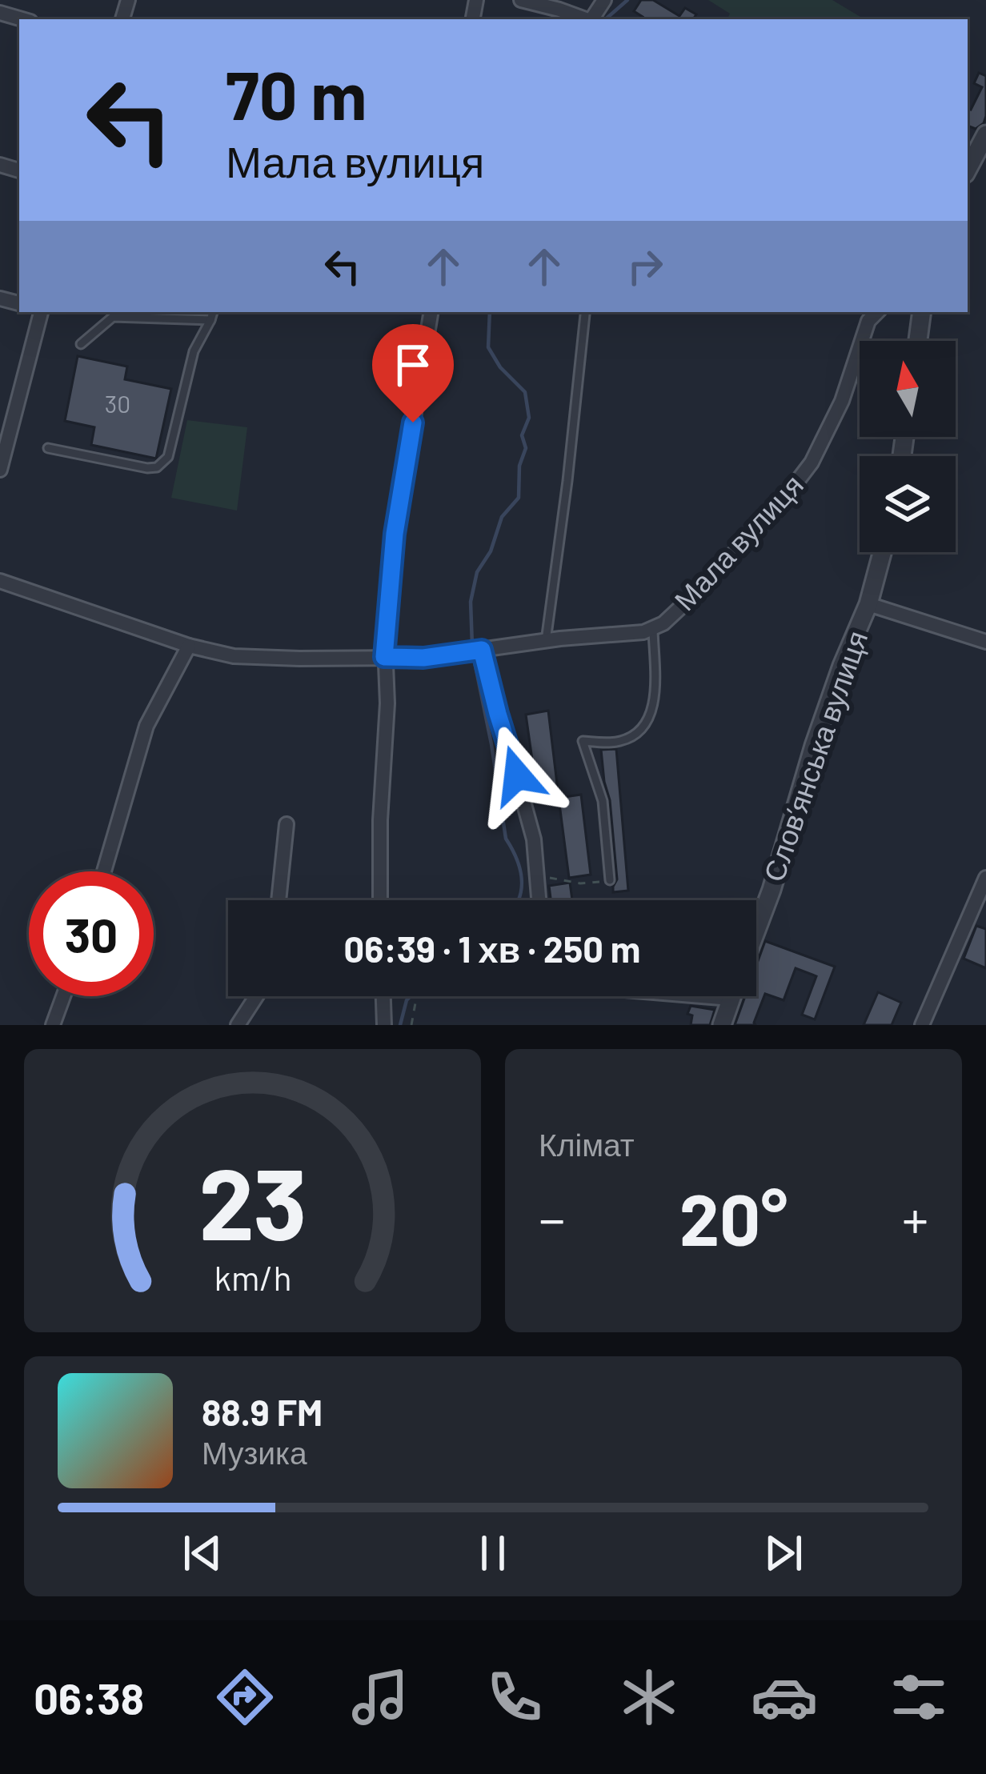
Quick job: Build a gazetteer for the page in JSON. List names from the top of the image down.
{
  "streets": {
    "street": ["Мала вулиця", "Словʼянська вулиця"]
  },
  "house_numbers": ["30"],
  "north": "top",
  "page": {
    "turn": ["70 m", "Мала вулиця"],
    "limit": "30",
    "trip": "06:39 · 1 хв · 250 m",
    "tile": "Клімат",
    "heat": ["−", "20°", "+"],
    "song": ["88.9 FM", "Музика"],
    "tabs": "06:38",
    "gauge": ["23", "km/h"]
  }
}
